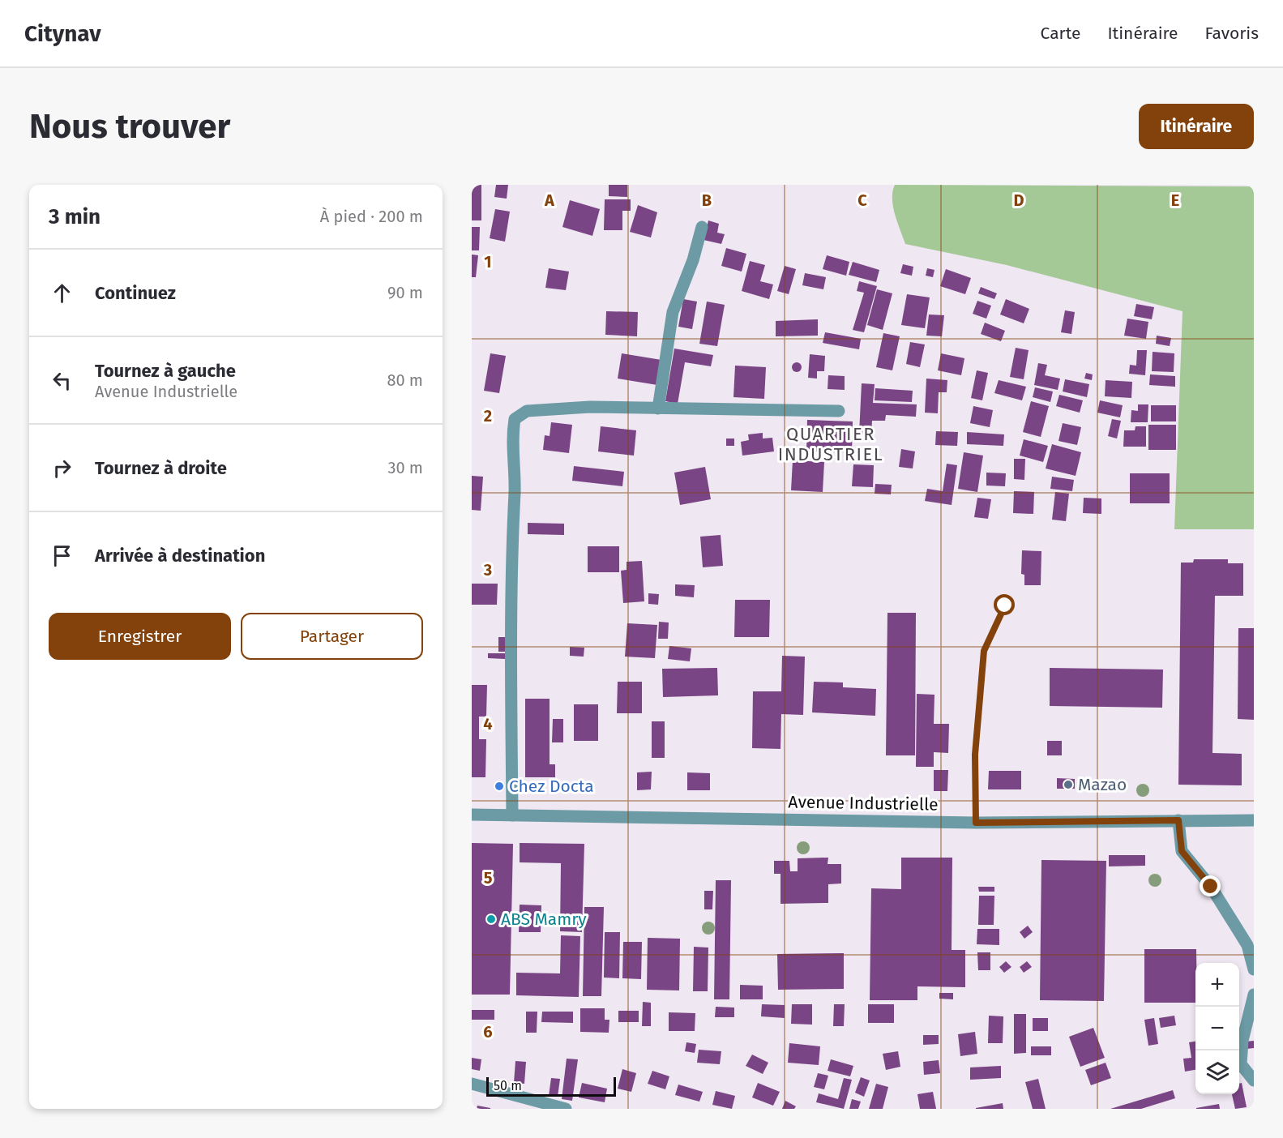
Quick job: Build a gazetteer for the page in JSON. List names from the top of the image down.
{
  "streets": {
    "street": ["Avenue Industrielle"]
  },
  "districts": ["QUARTIER INDUSTRIEL"],
  "places": ["Mazao", "Chez Docta", "ABS Mamry"],
  "scale_bar": "50 m",
  "page": {
    "header": "Citynav",
    "nav": ["Carte", "Itinéraire", "Favoris"],
    "buttons": [
      "Itinéraire",
      ["Enregistrer", "Partager"]
    ],
    "title": "Nous trouver",
    "heading": ["3 min", "À pied · 200 m"],
    "list": [
      ["Continuez", "90 m"],
      ["Tournez à gauche", "Avenue Industrielle", "80 m"],
      ["Tournez à droite", "30 m"],
      "Arrivée à destination"
    ],
    "map_buttons": ["+", "−"],
    "scale": "50 m"
  },
  "grid": {
    "columns": [
      "A",
      "B",
      "C",
      "D",
      "E"
    ],
    "rows": [
      "1",
      "2",
      "3",
      "4",
      "5",
      "6"
    ]
  }
}
